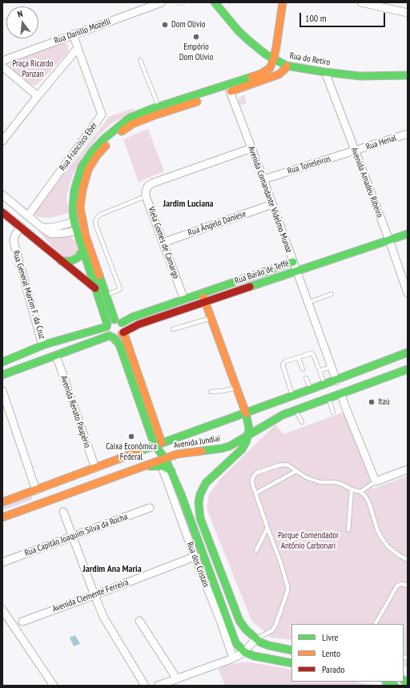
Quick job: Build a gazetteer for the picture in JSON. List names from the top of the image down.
{
  "streets": {
    "main road": ["Rua do Retiro", "Rua Barão de Teffé", "Avenida Jundiaí"],
    "street": [
      "Rua Danillo Mozelli",
      "Rua Henal",
      "Rua Francisco Eber",
      "Rua Toneleiros",
      "Avenida Amadeu Ribeiro",
      "Avenida Comandante Videlmo Munoz",
      "Rua Ângelo Daniese",
      "Viela Gomes de Camargo",
      "Rua General Martim F. da Cruz",
      "Avenida Renato Paupério",
      "Rua Capitão Joaquim Silva da Rocha",
      "Rua dos Cristais",
      "Avenida Clemente Ferreira"
    ]
  },
  "crossings": [
    ["Rua Danillo Mozelli", "Rua Francisco Eber"],
    ["Rua do Retiro", "Avenida Amadeu Ribeiro"],
    ["Rua Henal", "Rua Toneleiros"],
    ["Rua Henal", "Avenida Amadeu Ribeiro"],
    ["Rua Toneleiros", "Avenida Amadeu Ribeiro"],
    ["Rua Toneleiros", "Avenida Comandante Videlmo Munoz"],
    ["Avenida Amadeu Ribeiro", "Rua Barão de Teffé"],
    ["Avenida Comandante Videlmo Munoz", "Rua Ângelo Daniese"],
    ["Avenida Comandante Videlmo Munoz", "Viela Gomes de Camargo"],
    ["Avenida Comandante Videlmo Munoz", "Rua Barão de Teffé"],
    ["Avenida Comandante Videlmo Munoz", "Avenida Jundiaí"],
    ["Rua Ângelo Daniese", "Viela Gomes de Camargo"],
    ["Viela Gomes de Camargo", "Rua Barão de Teffé"],
    ["Avenida Renato Paupério", "Avenida Jundiaí"],
    ["Rua dos Cristais", "Avenida Clemente Ferreira"]
  ],
  "districts": ["Jardim Luciana", "Jardim Ana Maria"],
  "parks": ["Praça Ricardo Panzan", "Parque Comendador Antônio Carbonari"],
  "places": [
    "Dom Olívio",
    "Empório Dom Olívio",
    "Itaú",
    "Caixa Econômica Federal"
  ],
  "legend": ["Livre", "Lento", "Parado"],
  "scale_bar": "100 m",
  "north": "top"
}
